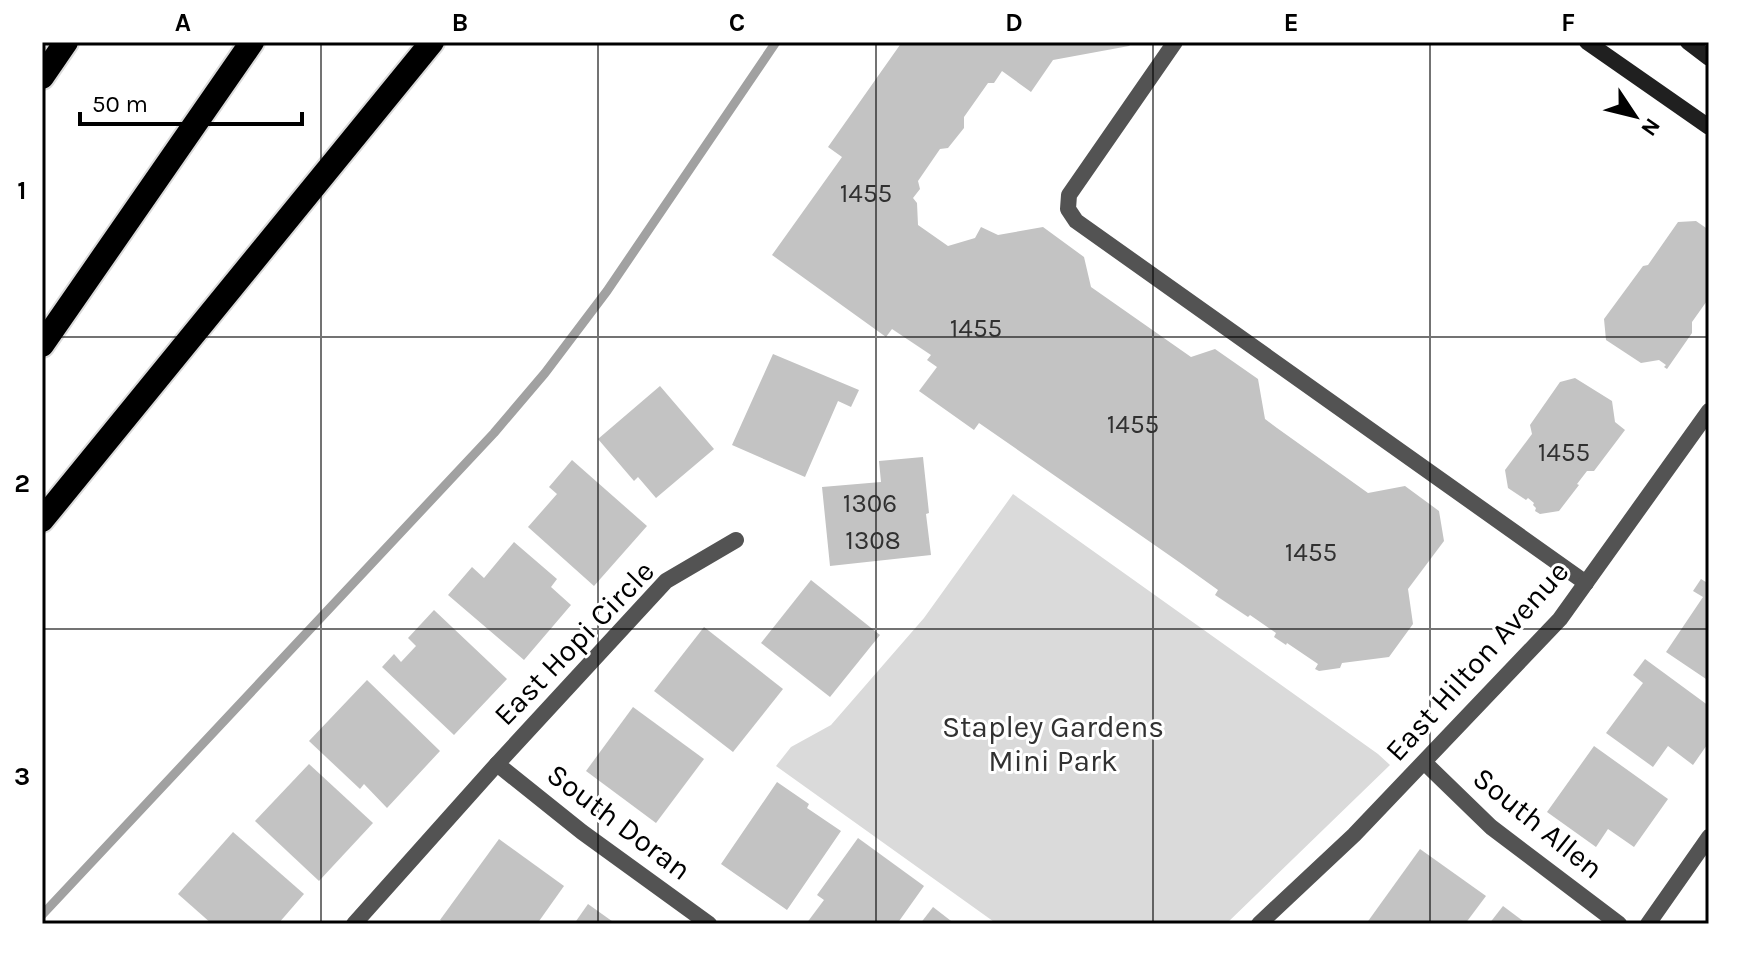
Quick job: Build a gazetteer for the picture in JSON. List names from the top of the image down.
{
  "streets": {
    "street": [
      "East Hopi Circle",
      "East Hilton Avenue",
      "South Doran",
      "South Allen"
    ]
  },
  "crossings": [
    ["East Hopi Circle", "South Doran"],
    ["East Hilton Avenue", "South Allen"]
  ],
  "parks": ["Stapley Gardens Mini Park"],
  "house_numbers": [
    "1455",
    "1455",
    "1455",
    "1455",
    "1306",
    "1308",
    "1455"
  ],
  "scale_bar": "50 m",
  "north": "bottom right",
  "grid": {
    "columns": [
      "A",
      "B",
      "C",
      "D",
      "E",
      "F"
    ],
    "rows": ["1", "2", "3"]
  }
}
